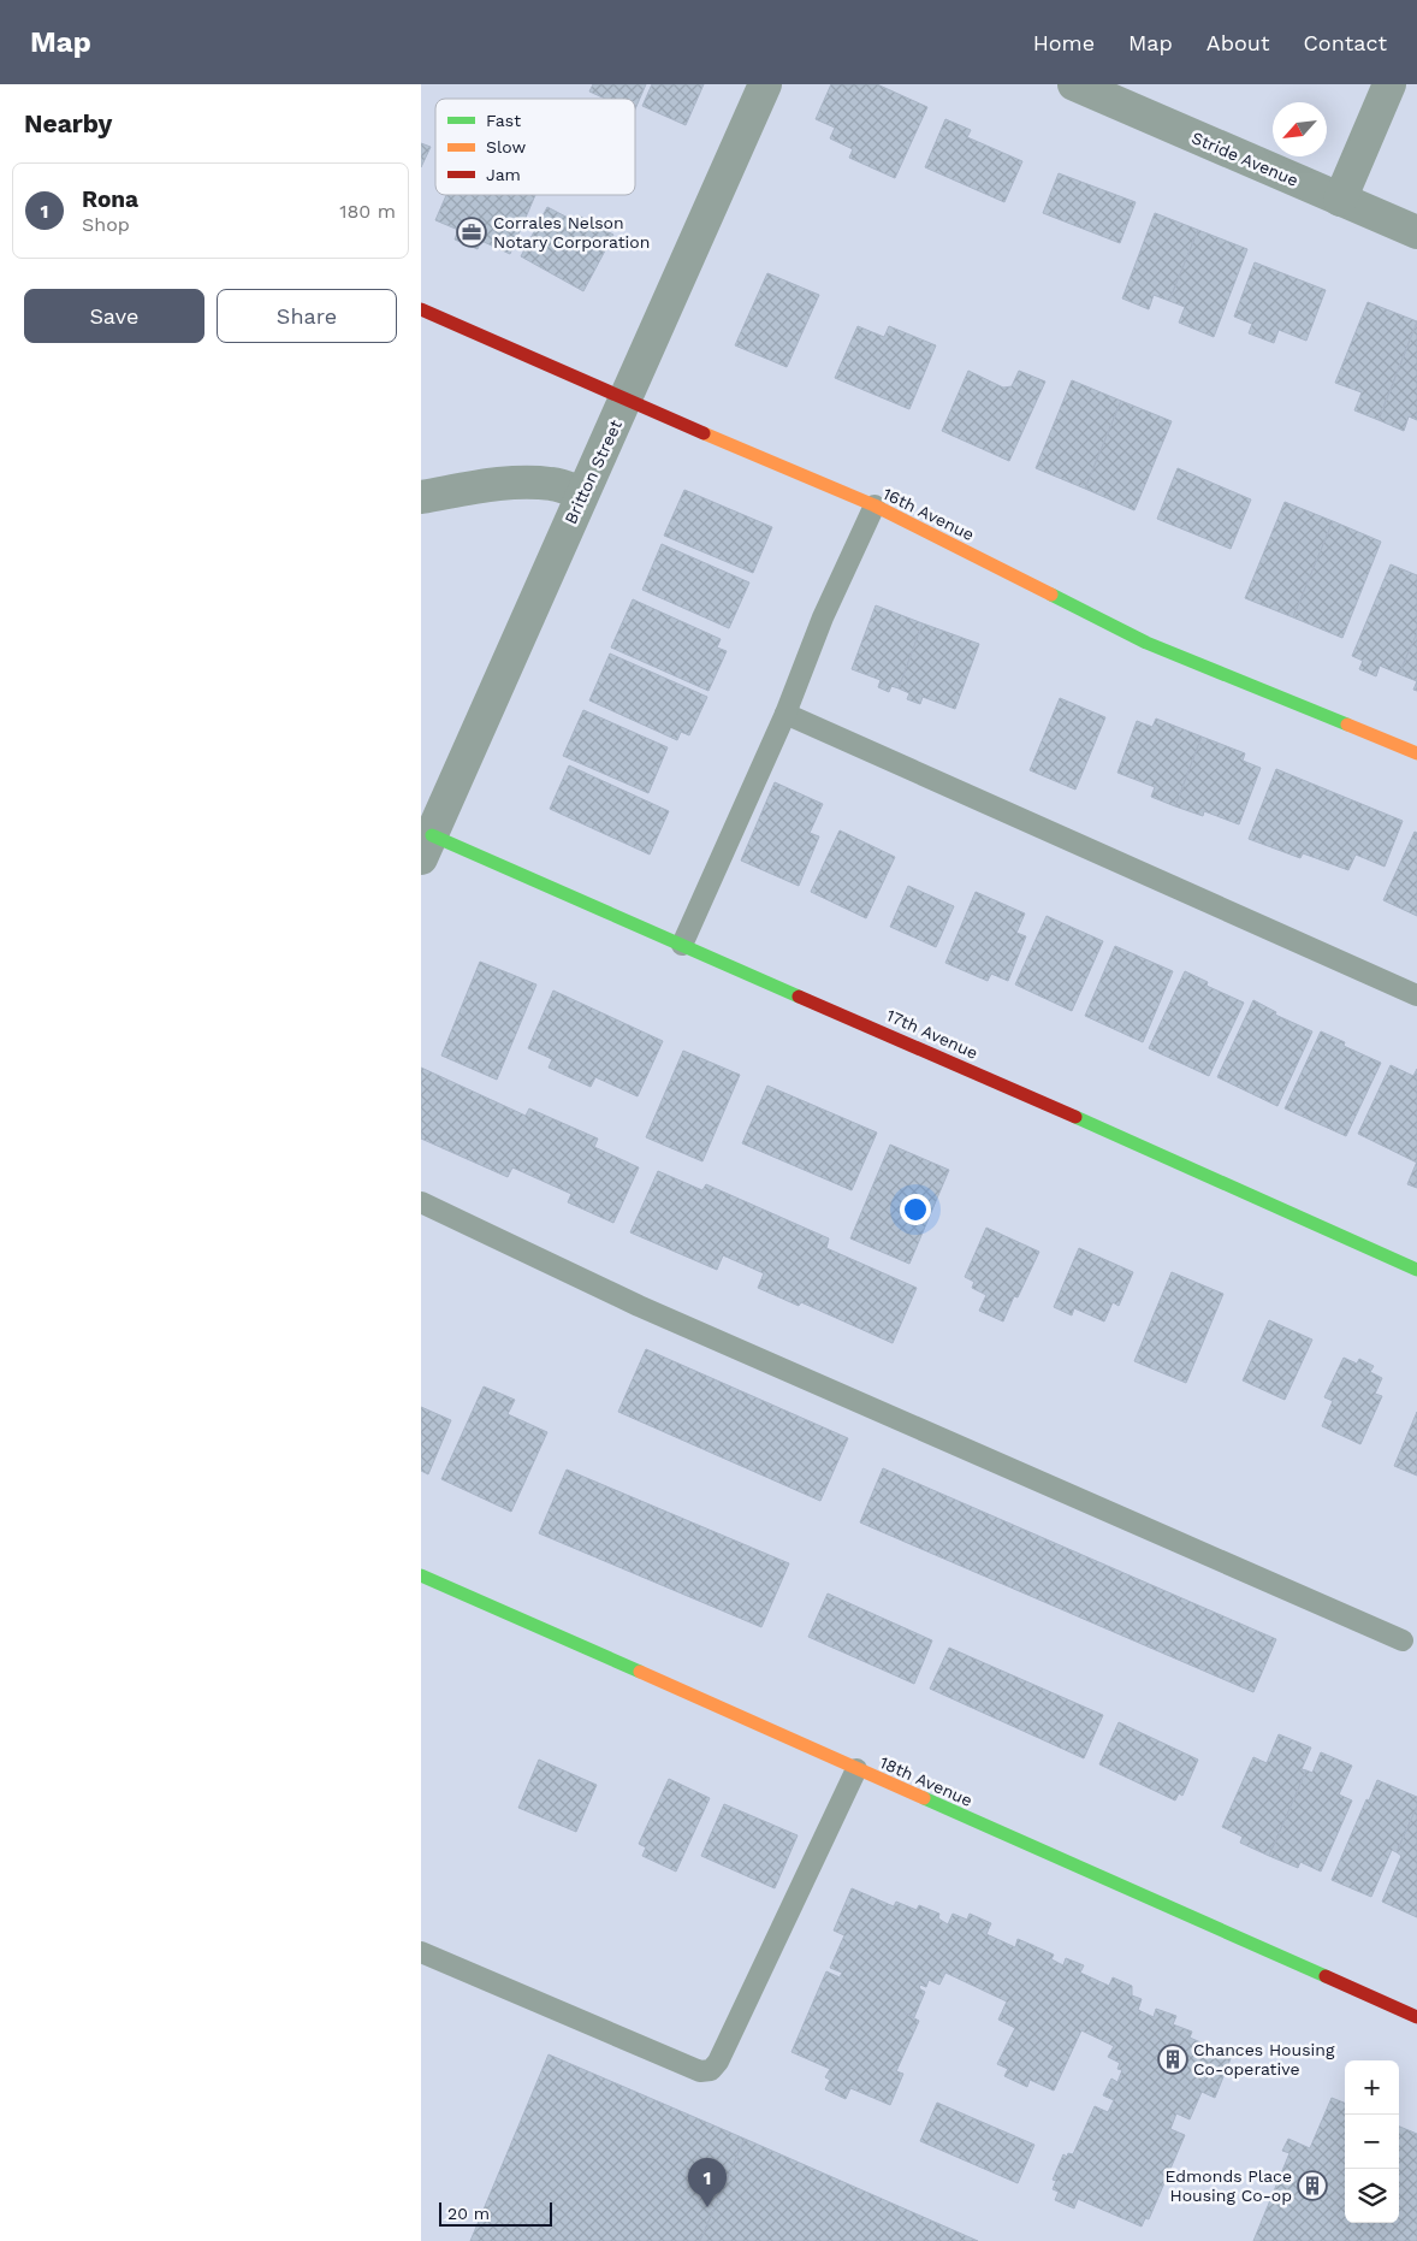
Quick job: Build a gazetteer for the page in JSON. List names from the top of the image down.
{
  "streets": {
    "street": [
      "Stride Avenue",
      "Britton Street",
      "16th Avenue",
      "17th Avenue",
      "18th Avenue"
    ]
  },
  "crossings": [
    ["Britton Street", "16th Avenue"],
    ["Britton Street", "17th Avenue"]
  ],
  "places": {
    "office": ["Corrales Nelson Notary Corporation"],
    "building": ["Chances Housing Co-operative", "Edmonds Place Housing Co-op"]
  },
  "legend": ["Fast", "Slow", "Jam"],
  "scale_bar": "20 m",
  "north": "bottom left",
  "page": {
    "header": "Map",
    "nav": [
      "Home",
      "Map",
      "About",
      "Contact"
    ],
    "heading": "Nearby",
    "list": [
      {
        "mark": "1",
        "name": "Rona",
        "note": "Shop",
        "value": "180 m"
      }
    ],
    "buttons": ["Save", "Share"],
    "map_buttons": ["+", "−"],
    "pins": "1",
    "scale": "20 m"
  }
}
